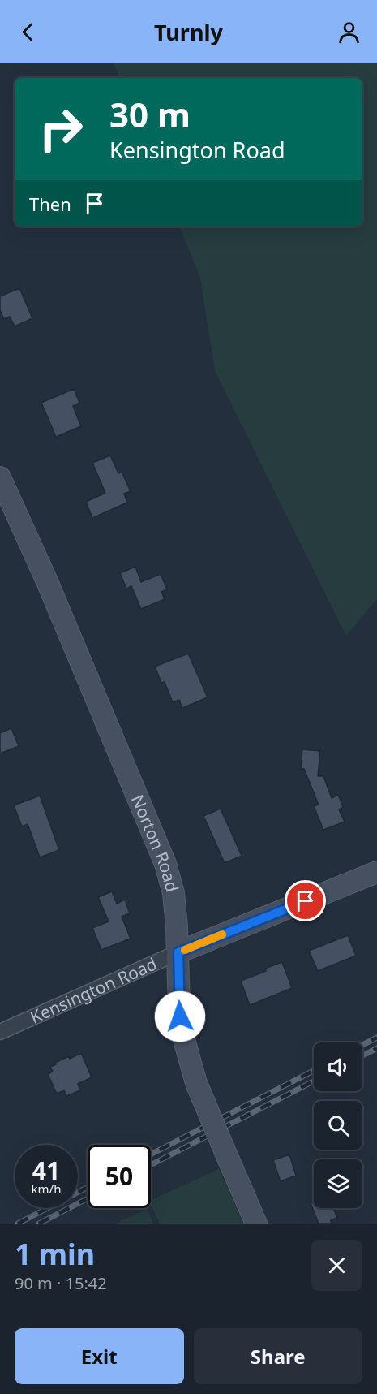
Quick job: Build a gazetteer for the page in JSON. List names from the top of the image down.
{
  "streets": {
    "main road": ["Norton Road", "Kensington Road"]
  },
  "crossings": [
    ["Norton Road", "Kensington Road"]
  ],
  "page": {
    "header": "Turnly",
    "turn": ["30 m", "Kensington Road"],
    "then": "Then",
    "speed": "41 km/h",
    "limit": "50",
    "heading": ["1 min", "90 m · 15:42"],
    "buttons": ["Exit", "Share"]
  }
}
